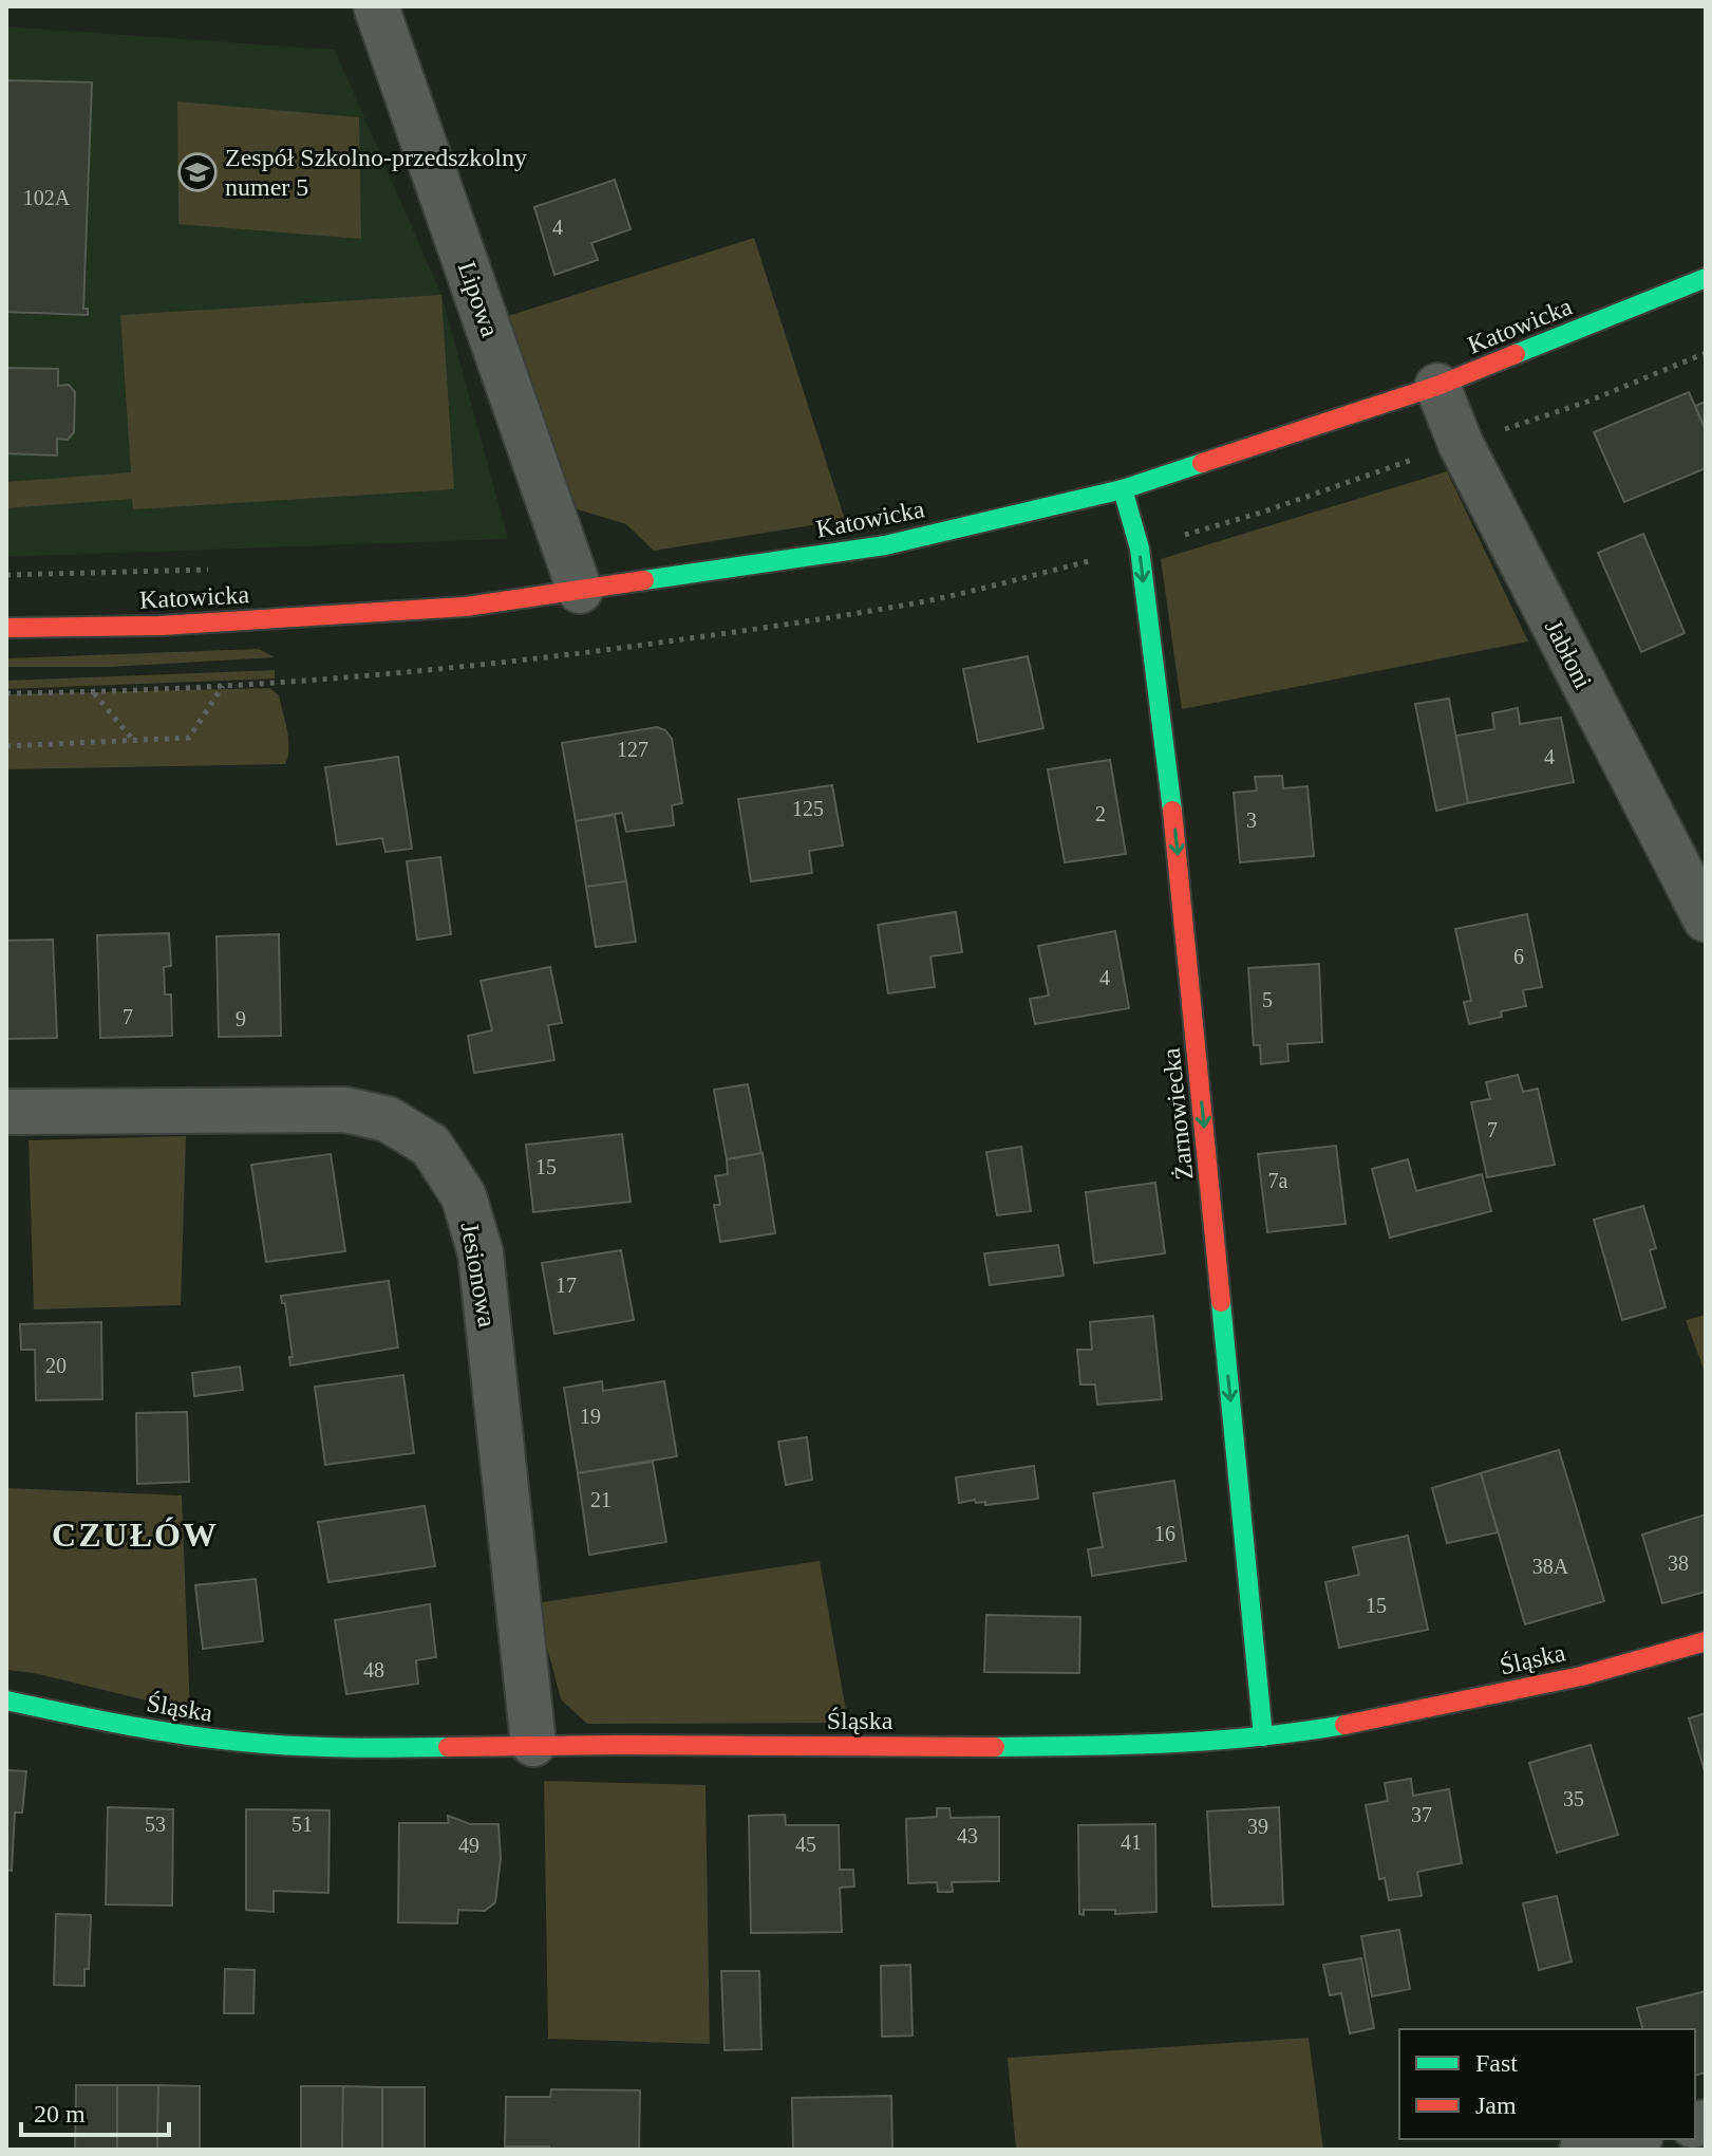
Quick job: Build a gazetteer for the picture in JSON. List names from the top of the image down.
{
  "streets": {
    "street": [
      "Lipowa",
      "Katowicka",
      "Jabłoni",
      "Żarnowiecka",
      "Jesionowa",
      "Śląska"
    ]
  },
  "crossings": [
    ["Lipowa", "Katowicka"],
    ["Katowicka", "Jabłoni"],
    ["Katowicka", "Żarnowiecka"],
    ["Żarnowiecka", "Śląska"],
    ["Jesionowa", "Śląska"]
  ],
  "one_way": ["Żarnowiecka"],
  "districts": ["CZUŁÓW"],
  "places": {
    "school or university": ["Zespół Szkolno-przedszkolny numer 5"]
  },
  "house_numbers": [
    "102A",
    "4",
    "127",
    "4",
    "125",
    "2",
    "3",
    "6",
    "4",
    "5",
    "7",
    "9",
    "7",
    "15",
    "7a",
    "17",
    "20",
    "19",
    "21",
    "16",
    "38",
    "38A",
    "15",
    "48",
    "35",
    "37",
    "53",
    "51",
    "39",
    "43",
    "41",
    "45",
    "49"
  ],
  "legend": ["Fast", "Jam"],
  "scale_bar": "20 m"
}
